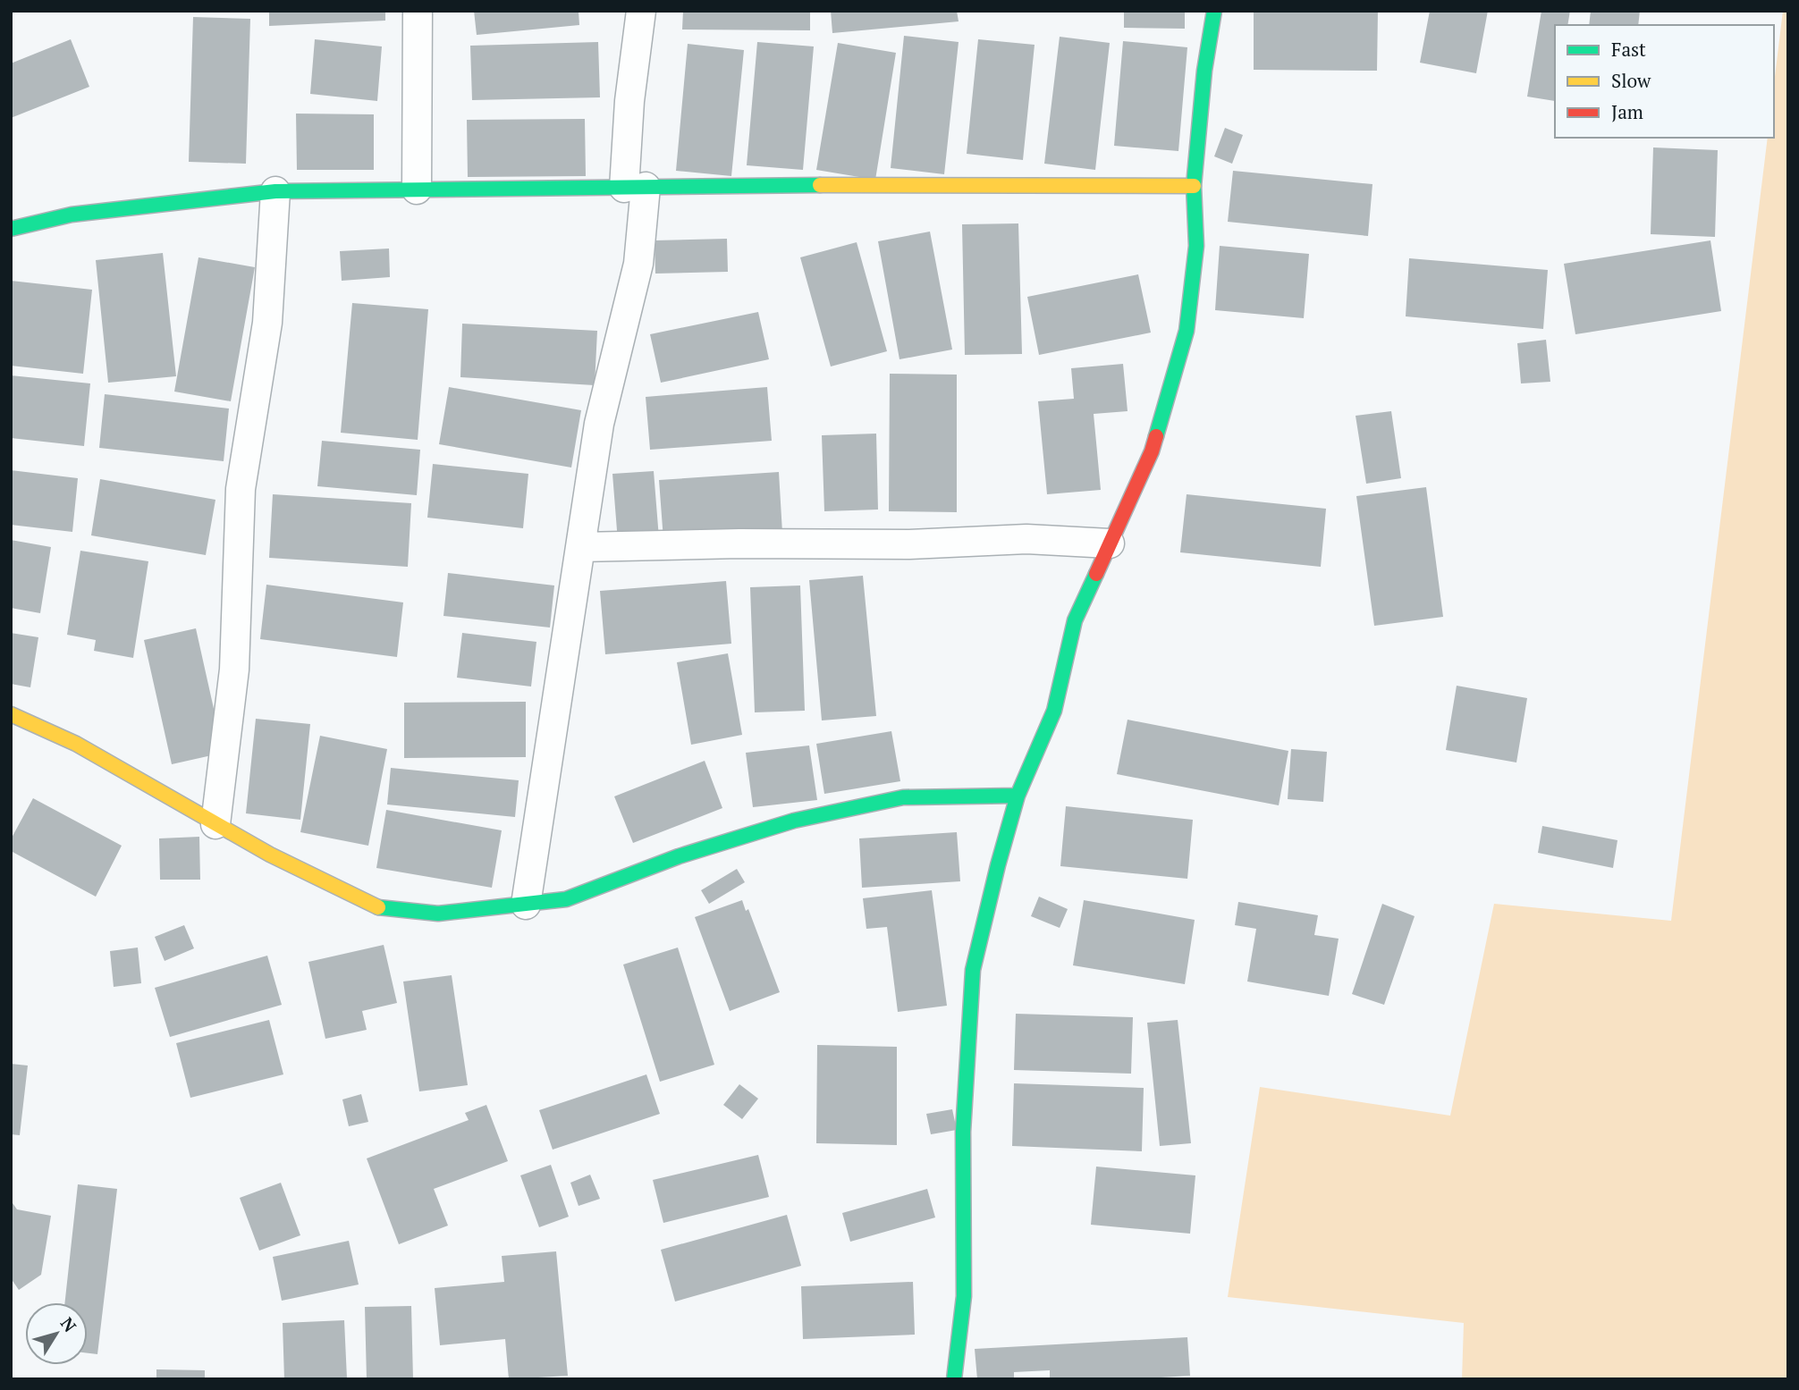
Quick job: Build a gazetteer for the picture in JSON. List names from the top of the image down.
{
  "legend": ["Fast", "Slow", "Jam"],
  "north": "top right"
}
